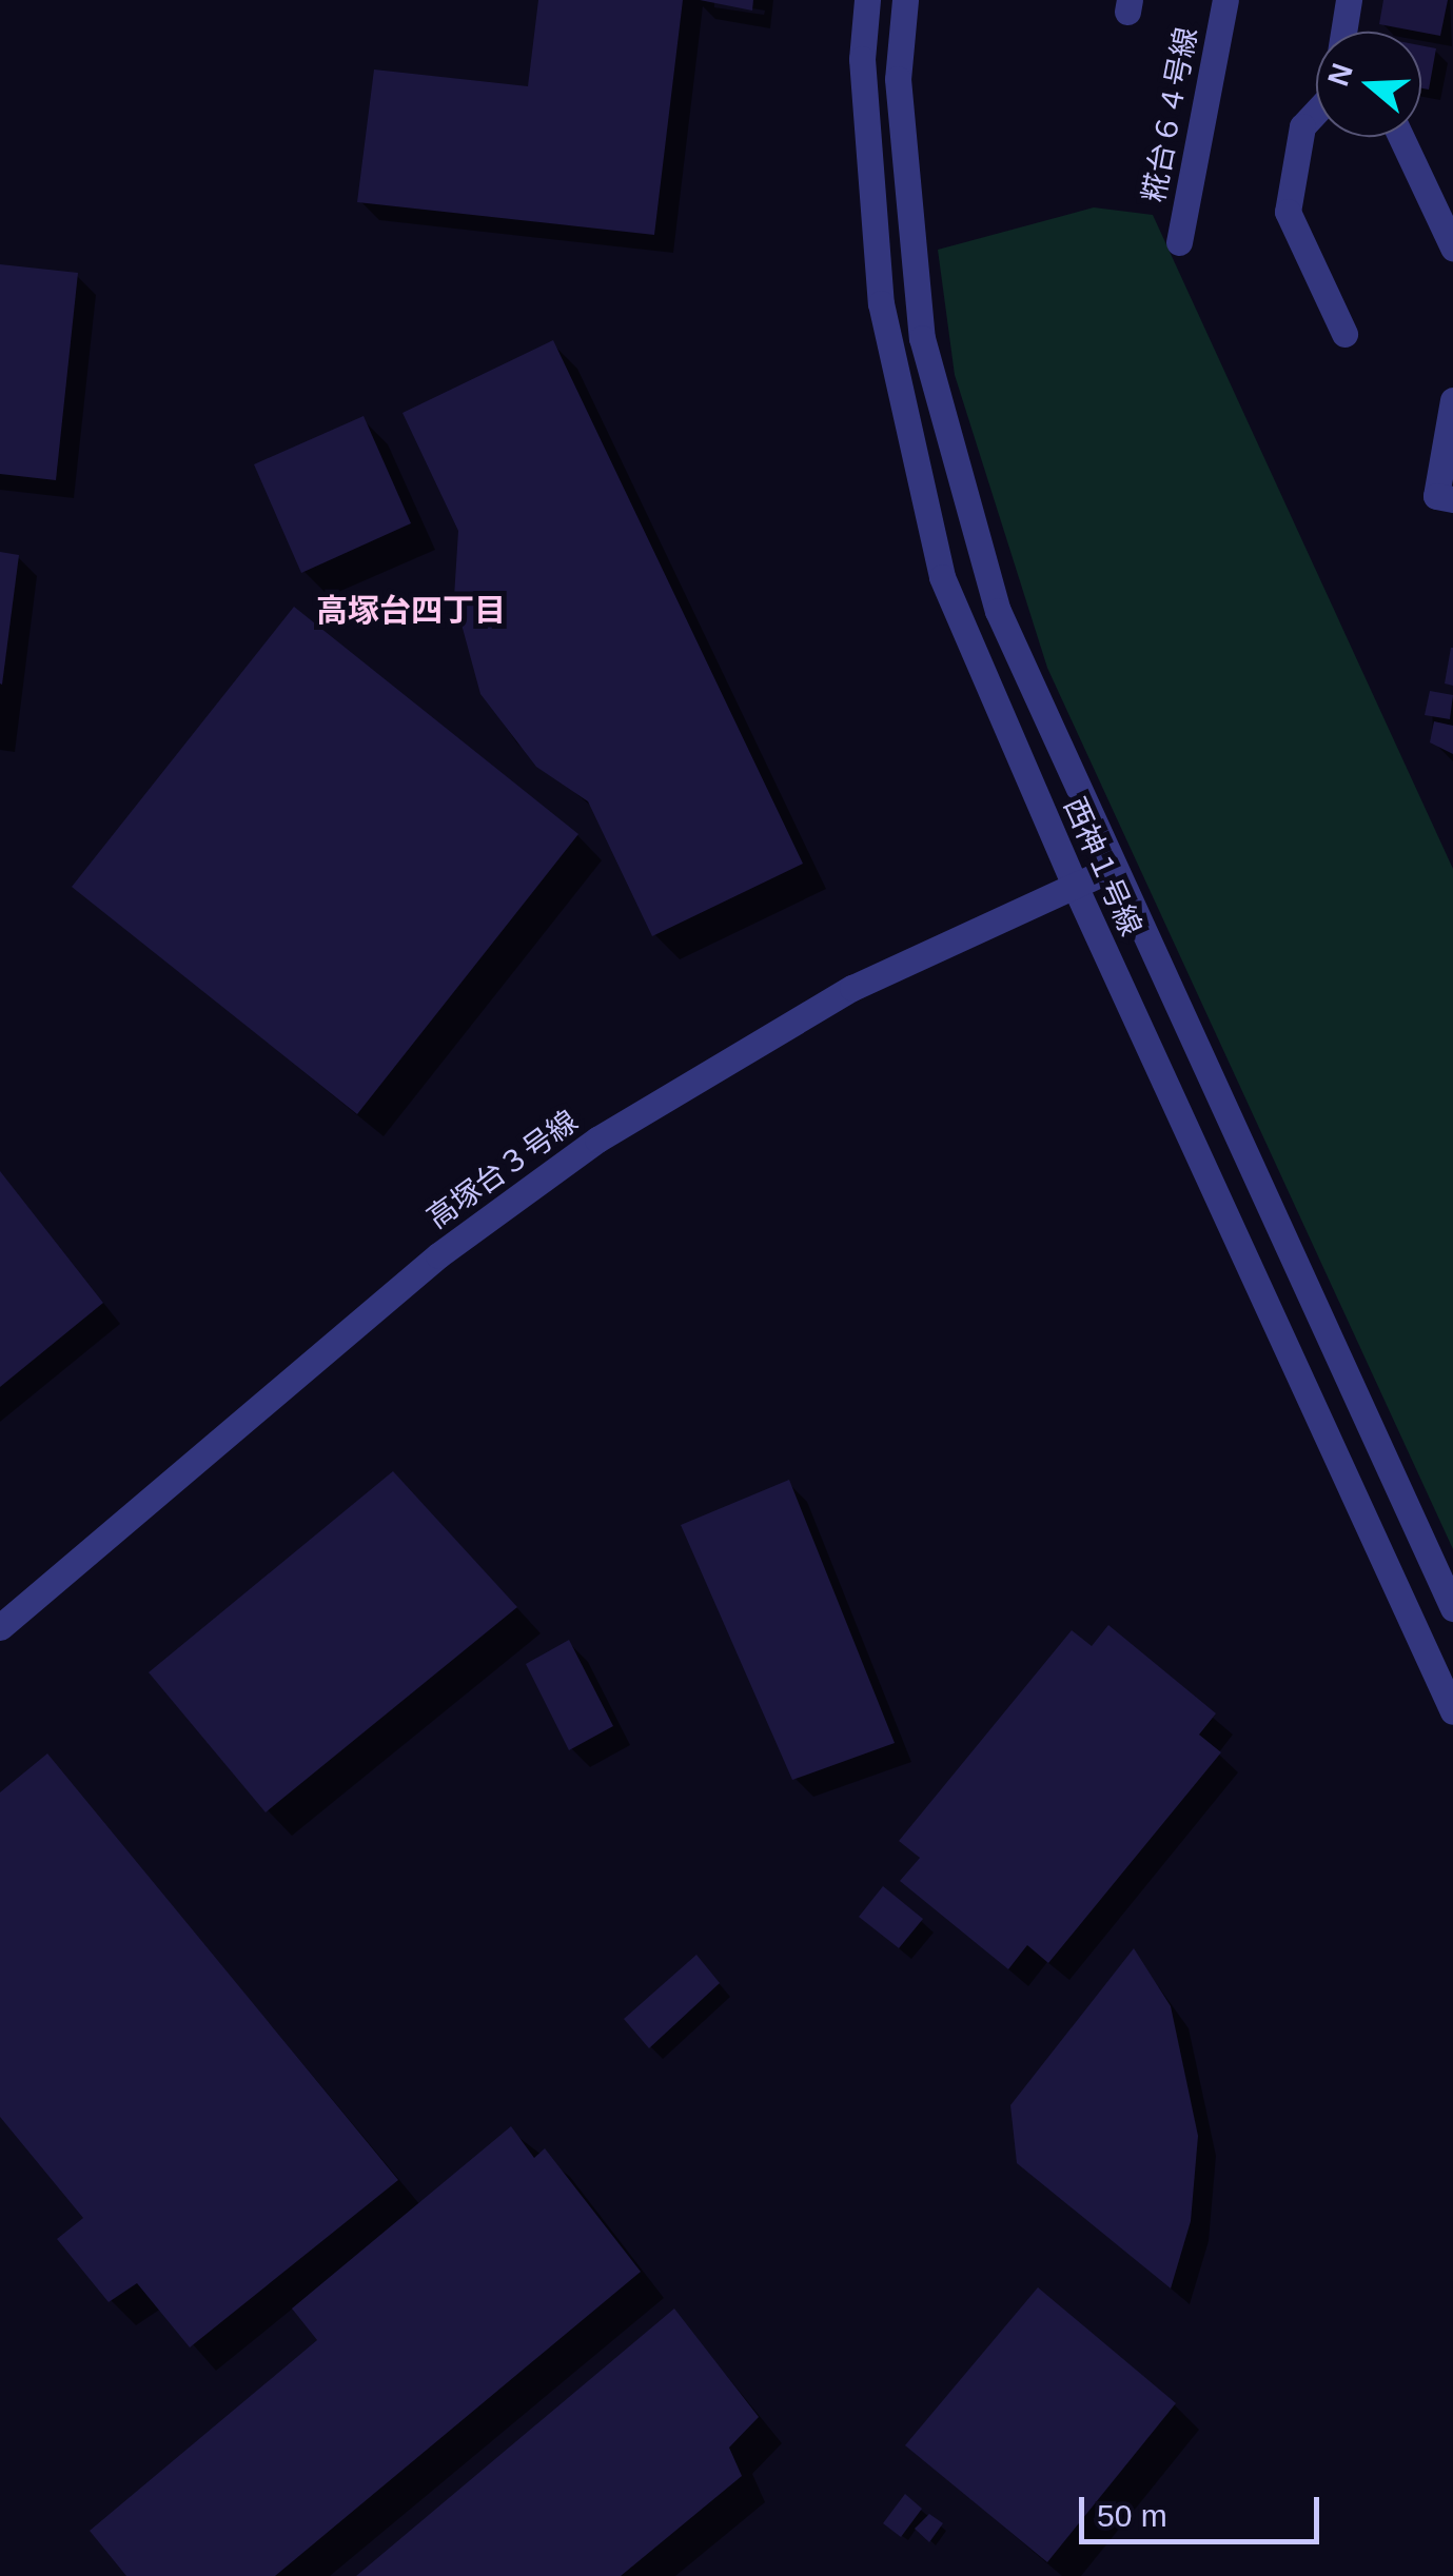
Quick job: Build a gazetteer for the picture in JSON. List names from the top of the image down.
{
  "streets": {
    "street": ["糀台６４号線", "西神１号線", "高塚台３号線"]
  },
  "crossings": [
    ["西神１号線", "高塚台３号線"]
  ],
  "districts": ["高塚台四丁目"],
  "scale_bar": "50 m",
  "north": "left"
}
